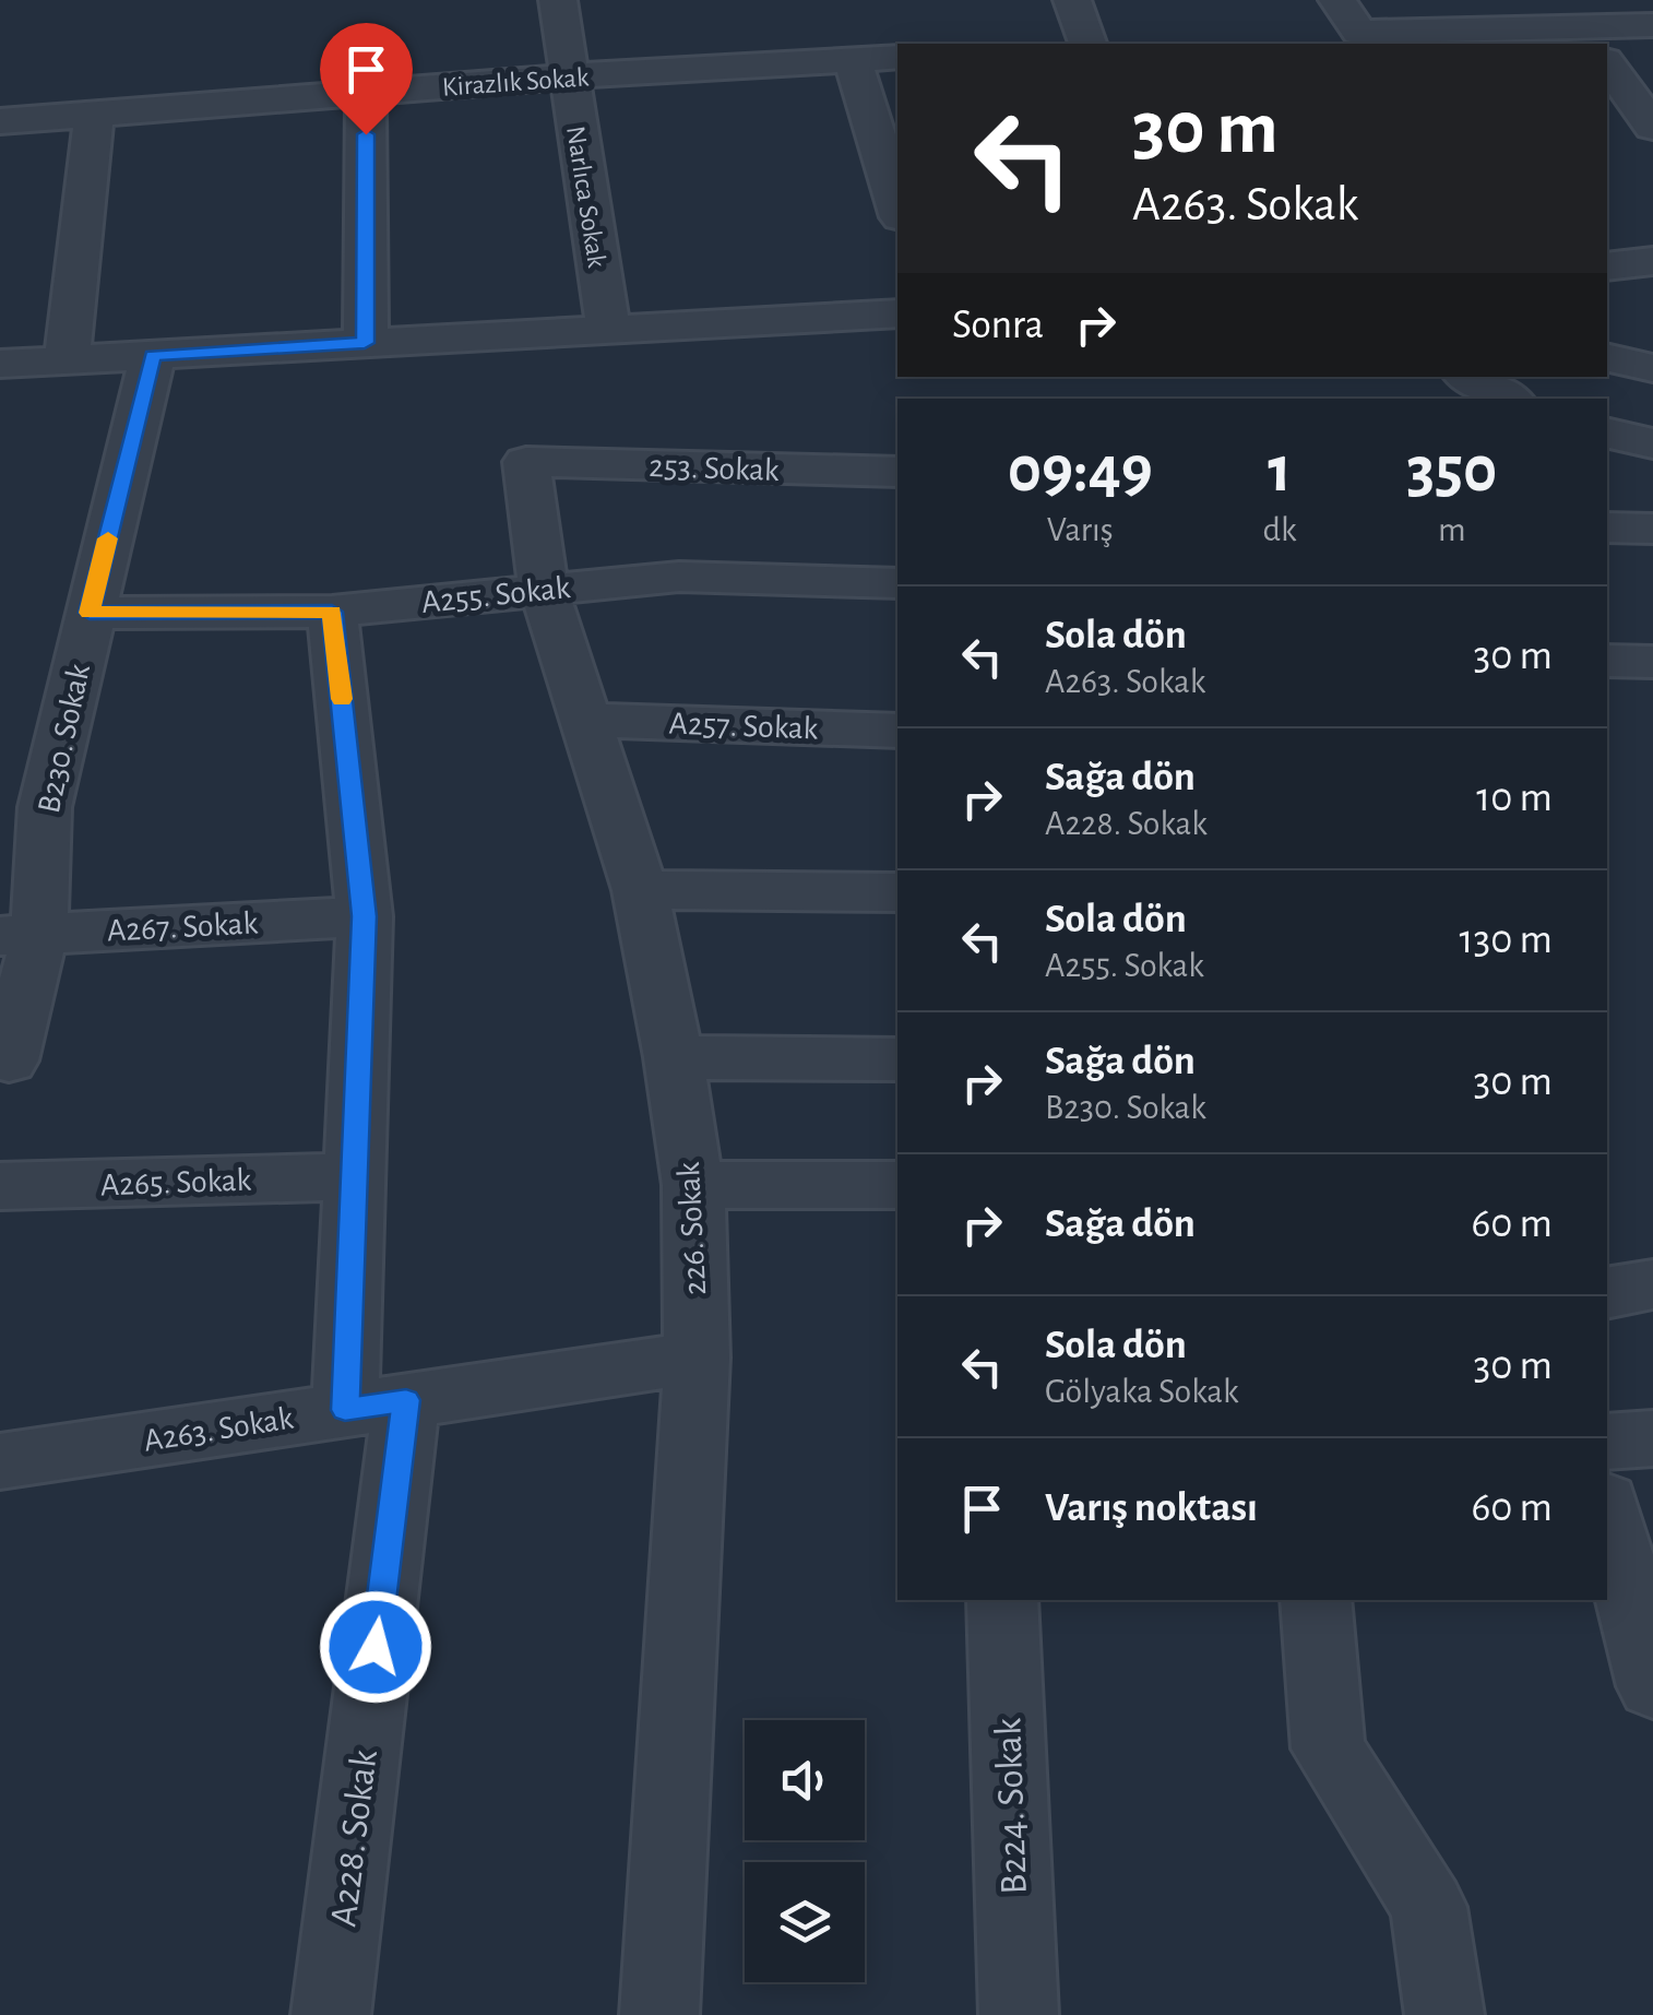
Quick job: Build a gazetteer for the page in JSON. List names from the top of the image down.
{
  "streets": {
    "street": [
      "Kirazlık Sokak",
      "Narlıca Sokak",
      "253. Sokak",
      "A255. Sokak",
      "A257. Sokak",
      "B230. Sokak",
      "A267. Sokak",
      "A265. Sokak",
      "226. Sokak",
      "A263. Sokak",
      "B224. Sokak",
      "A228. Sokak"
    ]
  },
  "crossings": [
    ["Kirazlık Sokak", "Narlıca Sokak"],
    ["253. Sokak", "226. Sokak"],
    ["A255. Sokak", "B230. Sokak"],
    ["A255. Sokak", "226. Sokak"],
    ["A255. Sokak", "A228. Sokak"],
    ["A257. Sokak", "226. Sokak"],
    ["B230. Sokak", "A267. Sokak"],
    ["A267. Sokak", "A228. Sokak"],
    ["A265. Sokak", "A228. Sokak"],
    ["226. Sokak", "A263. Sokak"],
    ["A263. Sokak", "A228. Sokak"]
  ],
  "page": {
    "turn": ["30 m", "A263. Sokak"],
    "then": "Sonra",
    "eta": [
      "09:49",
      "Varış",
      "1",
      "dk",
      "350",
      "m"
    ],
    "list": [
      {
        "name": "Sola dön",
        "note": "A263. Sokak",
        "value": "30 m"
      },
      {
        "name": "Sağa dön",
        "note": "A228. Sokak",
        "value": "10 m"
      },
      {
        "name": "Sola dön",
        "note": "A255. Sokak",
        "value": "130 m"
      },
      {
        "name": "Sağa dön",
        "note": "B230. Sokak",
        "value": "30 m"
      },
      {
        "name": "Sağa dön",
        "value": "60 m"
      },
      {
        "name": "Sola dön",
        "note": "Gölyaka Sokak",
        "value": "30 m"
      },
      {
        "name": "Varış noktası",
        "value": "60 m"
      }
    ]
  }
}
